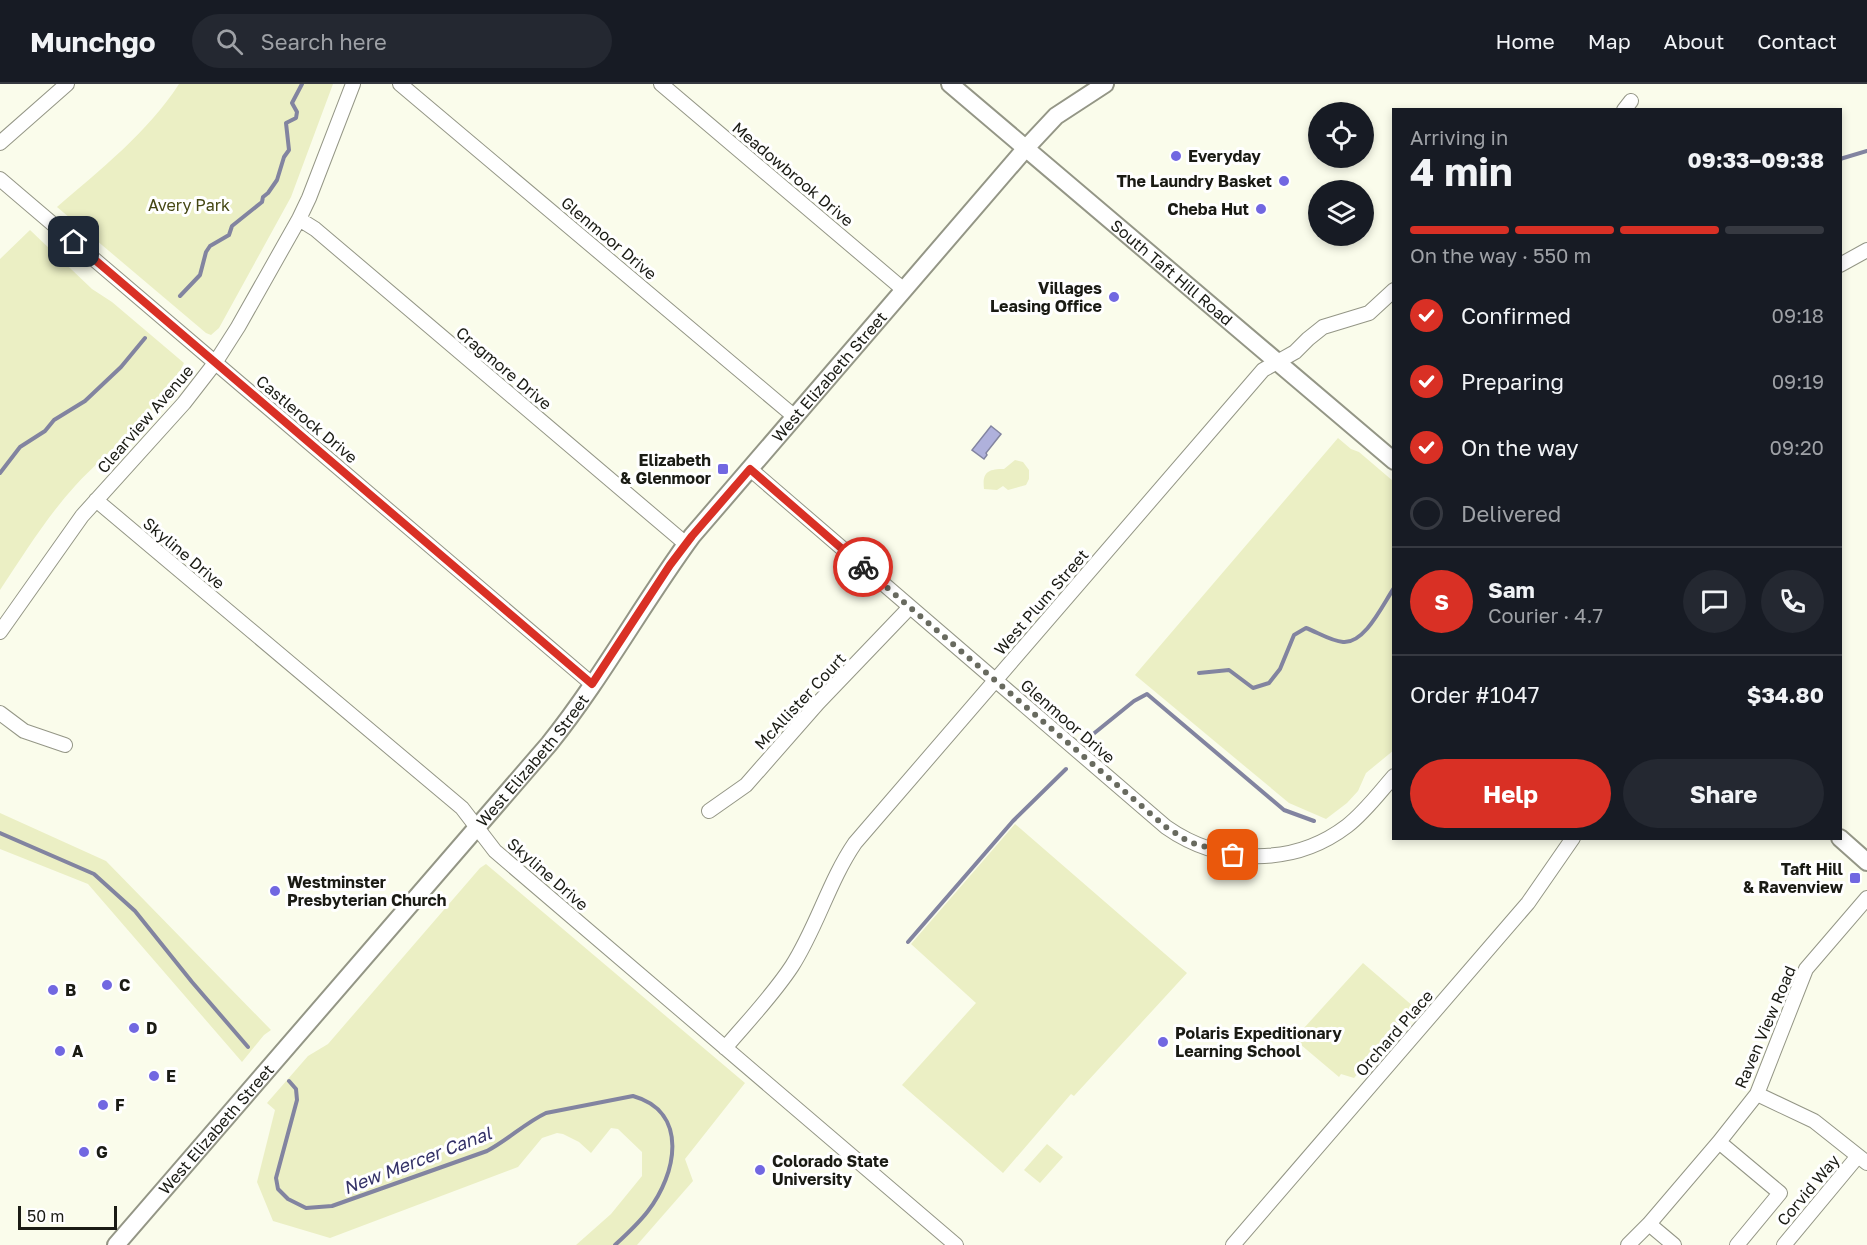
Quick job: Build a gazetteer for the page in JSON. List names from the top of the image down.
{
  "streets": {
    "main road": ["South Taft Hill Road", "West Elizabeth Street"],
    "street": [
      "Meadowbrook Drive",
      "Glenmoor Drive",
      "Cragmore Drive",
      "Clearview Avenue",
      "Castlerock Drive",
      "Skyline Drive",
      "West Plum Street",
      "McAllister Court",
      "Raven View Road",
      "Orchard Place",
      "Corvid Way"
    ]
  },
  "crossings": [
    ["Meadowbrook Drive", "West Elizabeth Street"],
    ["Glenmoor Drive", "West Elizabeth Street"],
    ["Glenmoor Drive", "West Plum Street"],
    ["Glenmoor Drive", "McAllister Court"],
    ["South Taft Hill Road", "West Elizabeth Street"],
    ["South Taft Hill Road", "West Plum Street"],
    ["Cragmore Drive", "West Elizabeth Street"],
    ["Cragmore Drive", "Clearview Avenue"],
    ["West Elizabeth Street", "Castlerock Drive"],
    ["West Elizabeth Street", "Skyline Drive"],
    ["Clearview Avenue", "Castlerock Drive"],
    ["Clearview Avenue", "Skyline Drive"],
    ["Skyline Drive", "West Plum Street"]
  ],
  "water": ["New Mercer Canal"],
  "parks": ["Avery Park"],
  "places": {
    "other": [
      "Everyday",
      "The Laundry Basket",
      "Cheba Hut",
      "Villages Leasing Office",
      "Westminster Presbyterian Church",
      "C",
      "B",
      "D",
      "Polaris Expeditionary Learning School",
      "A",
      "E",
      "F",
      "G",
      "Colorado State University"
    ],
    "transit": ["Elizabeth & Glenmoor", "Taft Hill & Ravenview"]
  },
  "scale_bar": "50 m",
  "page": {
    "header": "Munchgo",
    "search": "Search here",
    "nav": [
      "Home",
      "Map",
      "About",
      "Contact"
    ],
    "heading": ["4 min", "Arriving in", "09:33–09:38"],
    "panel": [
      "Sam",
      "Courier · 4.7",
      "Order #1047",
      "$34.80"
    ],
    "bar": "On the way · 550 m",
    "list": [
      ["Confirmed", "09:18"],
      ["Preparing", "09:19"],
      ["On the way", "09:20"],
      "Delivered"
    ],
    "round": "S",
    "buttons": ["Help", "Share"],
    "scale": "50 m"
  }
}
